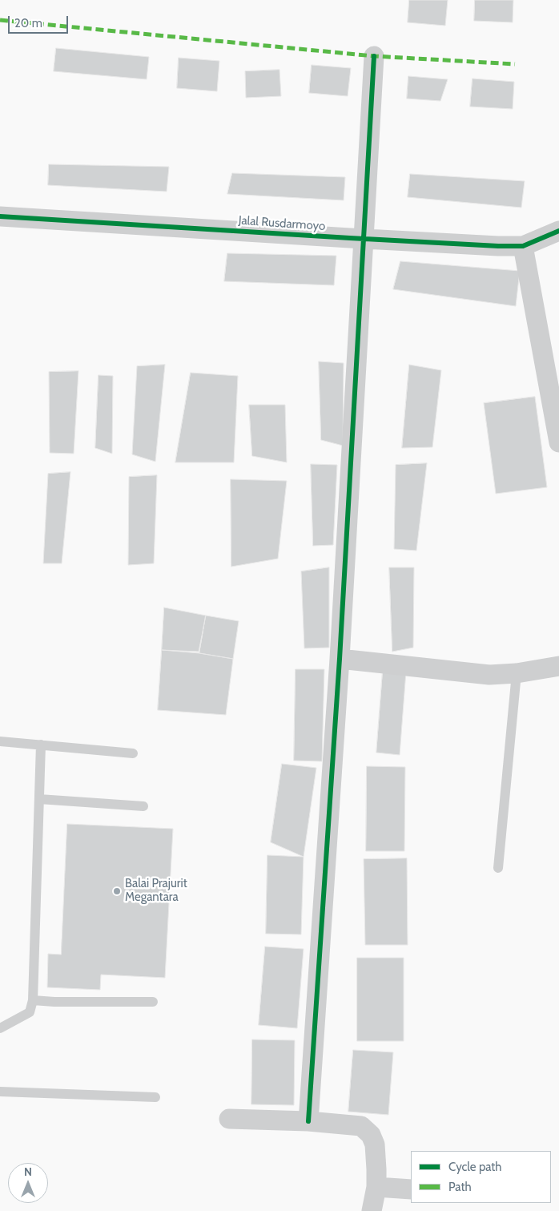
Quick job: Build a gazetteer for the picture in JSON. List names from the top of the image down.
{
  "streets": {
    "street": ["Jalal Rusdarmoyo"]
  },
  "places": ["Balai Prajurit Megantara"],
  "legend": ["Cycle path", "Path"],
  "scale_bar": "20 m",
  "north": "top"
}
